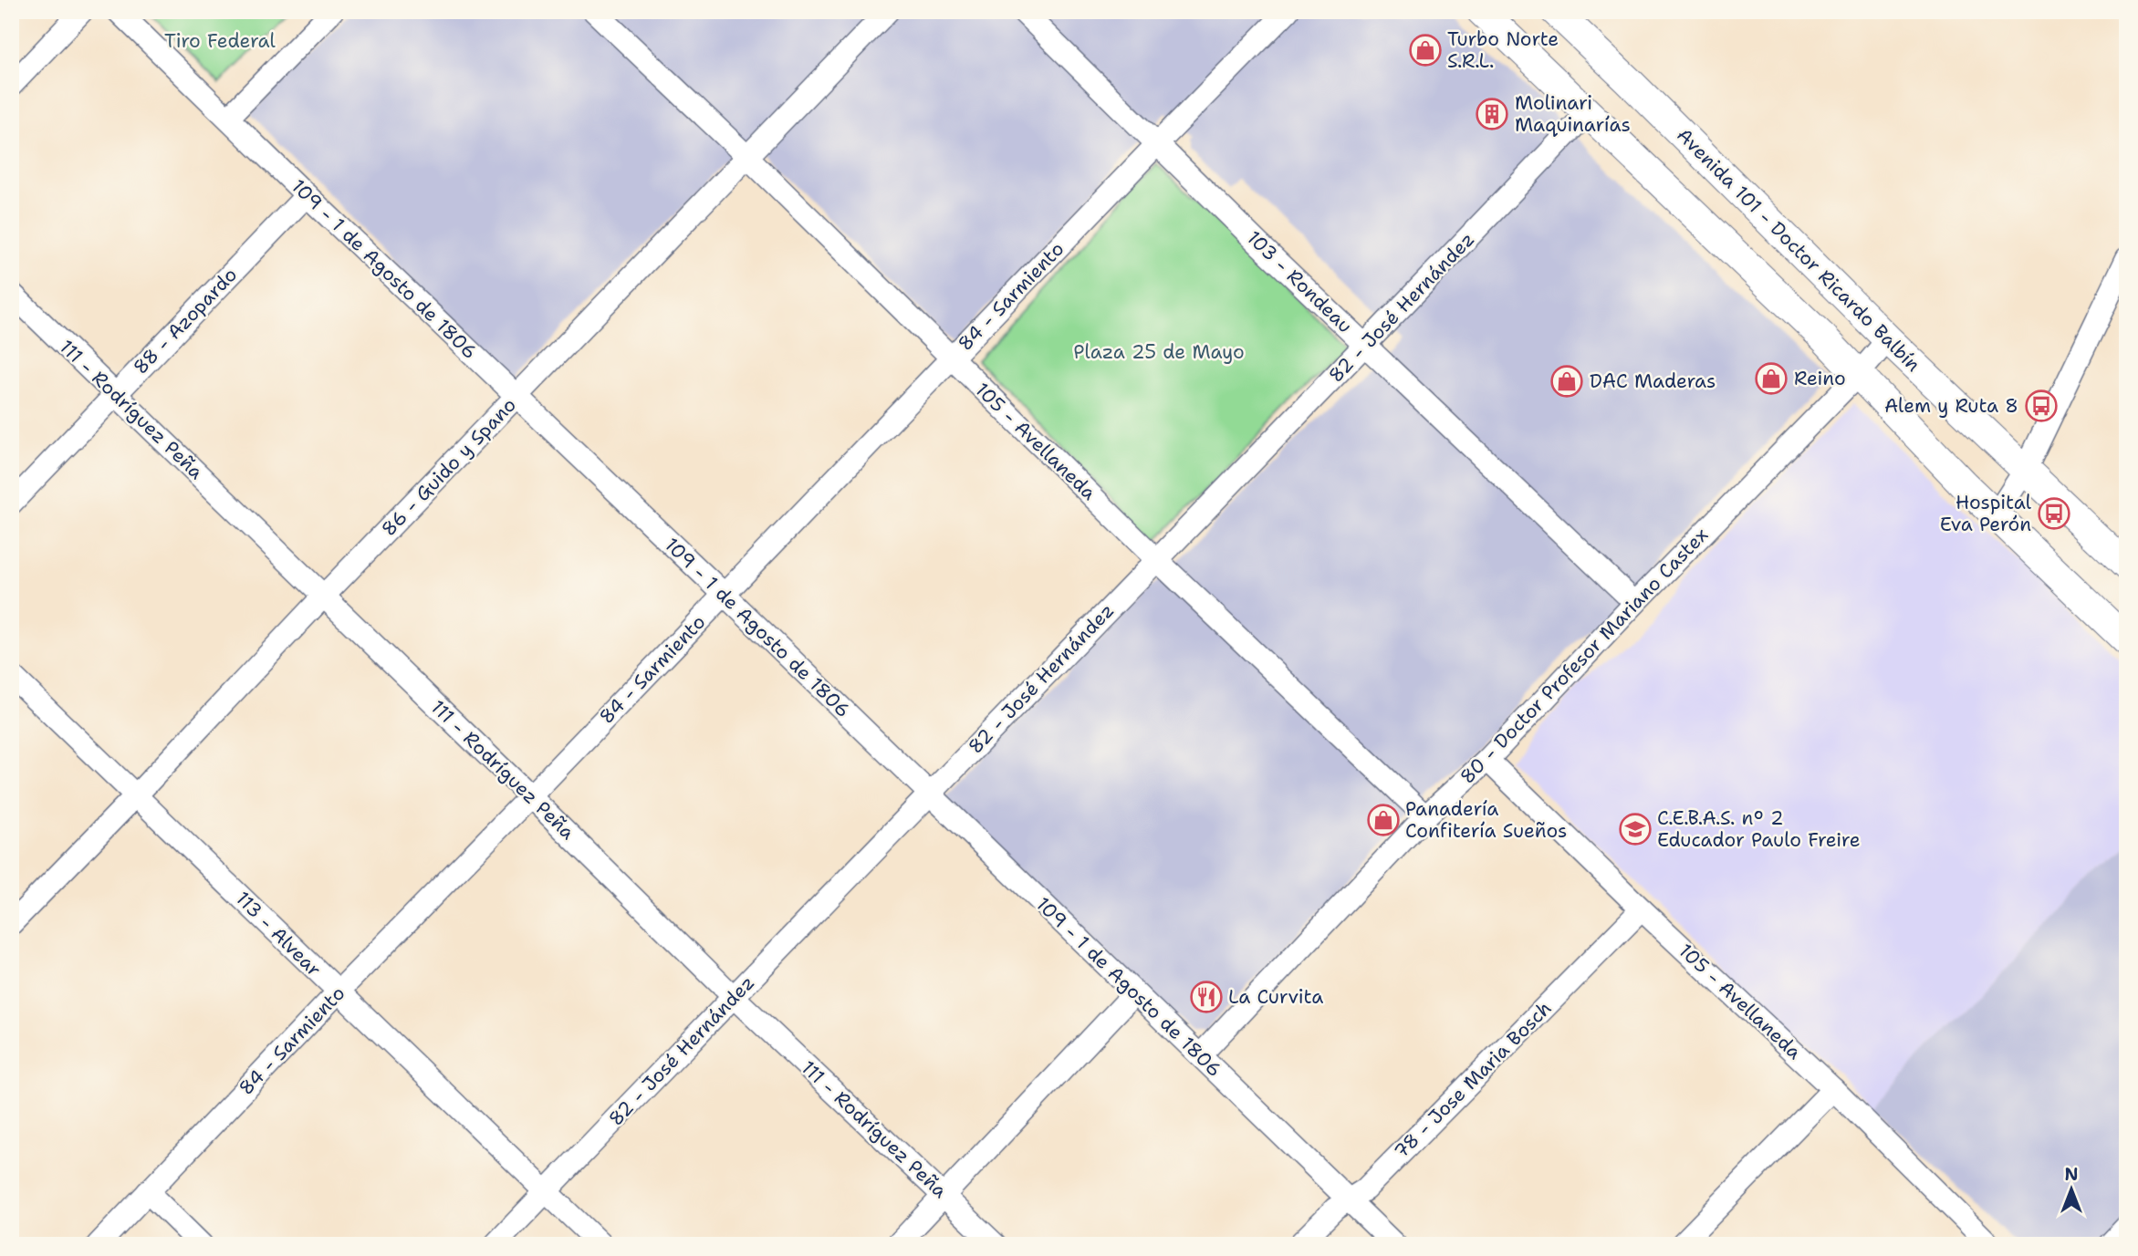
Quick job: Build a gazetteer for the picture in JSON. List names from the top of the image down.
{
  "streets": {
    "main road": ["Avenida 101 - Doctor Ricardo Balbín"],
    "street": [
      "109 - 1 de Agosto de 1806",
      "103 - Rondeau",
      "84 - Sarmiento",
      "82 - José Hernández",
      "88 - Azopardo",
      "111 - Rodríguez Peña",
      "105 - Avellaneda",
      "86 - Guido y Spano",
      "80 - Doctor Profesor Mariano Castex",
      "113 - Alvear",
      "78 - Jose Maria Bosch"
    ]
  },
  "crossings": [
    ["Avenida 101 - Doctor Ricardo Balbín", "80 - Doctor Profesor Mariano Castex"],
    ["109 - 1 de Agosto de 1806", "84 - Sarmiento"],
    ["109 - 1 de Agosto de 1806", "82 - José Hernández"],
    ["109 - 1 de Agosto de 1806", "88 - Azopardo"],
    ["109 - 1 de Agosto de 1806", "86 - Guido y Spano"],
    ["109 - 1 de Agosto de 1806", "80 - Doctor Profesor Mariano Castex"],
    ["109 - 1 de Agosto de 1806", "78 - Jose Maria Bosch"],
    ["103 - Rondeau", "84 - Sarmiento"],
    ["103 - Rondeau", "82 - José Hernández"],
    ["103 - Rondeau", "80 - Doctor Profesor Mariano Castex"],
    ["84 - Sarmiento", "111 - Rodríguez Peña"],
    ["84 - Sarmiento", "105 - Avellaneda"],
    ["84 - Sarmiento", "113 - Alvear"],
    ["82 - José Hernández", "111 - Rodríguez Peña"],
    ["82 - José Hernández", "105 - Avellaneda"],
    ["82 - José Hernández", "113 - Alvear"],
    ["88 - Azopardo", "111 - Rodríguez Peña"],
    ["111 - Rodríguez Peña", "86 - Guido y Spano"],
    ["105 - Avellaneda", "86 - Guido y Spano"],
    ["105 - Avellaneda", "80 - Doctor Profesor Mariano Castex"],
    ["105 - Avellaneda", "78 - Jose Maria Bosch"],
    ["86 - Guido y Spano", "113 - Alvear"]
  ],
  "parks": ["Tiro Federal", "Plaza 25 de Mayo"],
  "places": {
    "shop": [
      "Turbo Norte S.R.L.",
      "Reino",
      "DAC Maderas",
      "Panadería Confitería Sueños"
    ],
    "building": ["Molinari Maquinarías"],
    "bus stop": ["Alem y Ruta 8", "Hospital Eva Perón"],
    "school or university": ["C.E.B.A.S. nº 2 Educador Paulo Freire"],
    "restaurant": ["La Curvita"]
  },
  "north": "top"
}
